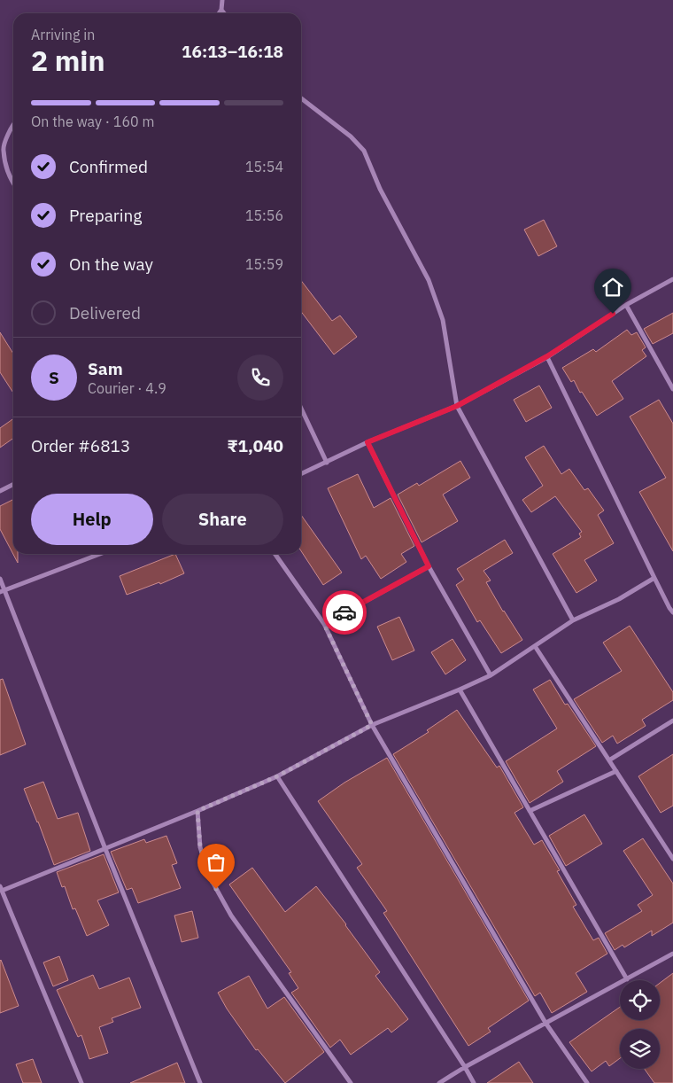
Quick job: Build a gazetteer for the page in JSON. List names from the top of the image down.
{
  "page": {
    "heading": ["2 min", "Arriving in", "16:13–16:18"],
    "panel": [
      "Sam",
      "Courier · 4.9",
      "Order #6813",
      "₹1,040"
    ],
    "bar": "On the way · 160 m",
    "list": [
      ["Confirmed", "15:54"],
      ["Preparing", "15:56"],
      ["On the way", "15:59"],
      "Delivered"
    ],
    "round": "S",
    "buttons": ["Help", "Share"]
  }
}
